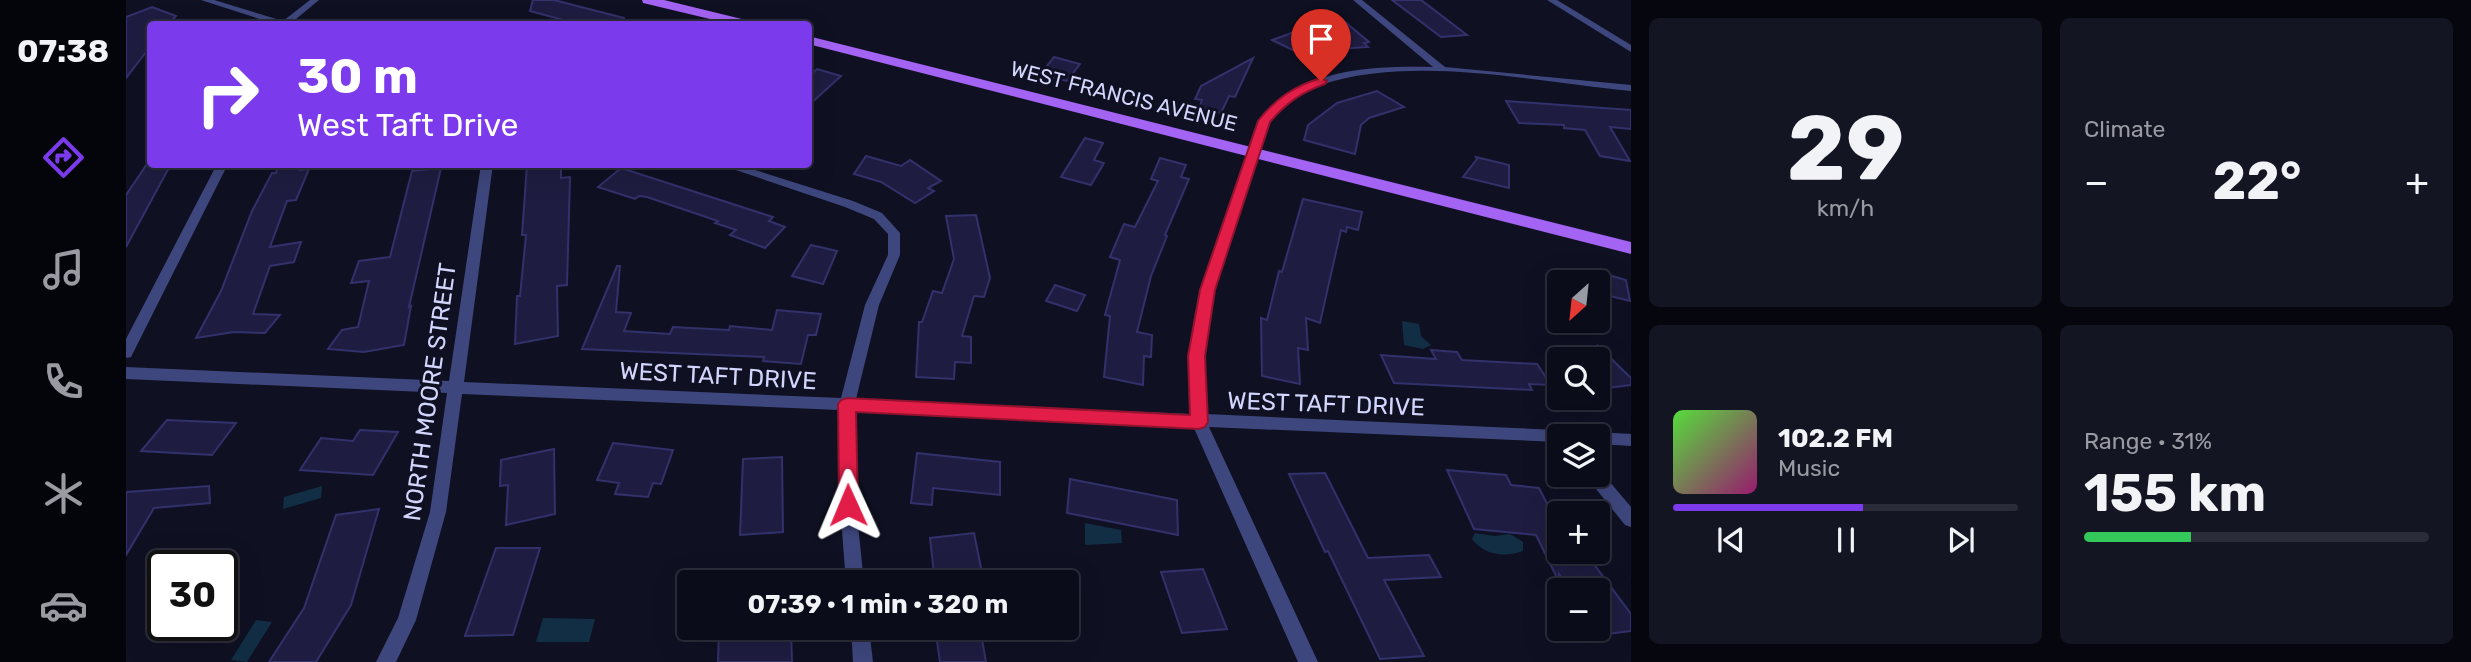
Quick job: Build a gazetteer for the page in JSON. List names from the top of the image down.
{
  "streets": {
    "main road": ["WEST FRANCIS AVENUE"],
    "street": ["WEST TAFT DRIVE", "NORTH MOORE STREET"]
  },
  "crossings": [
    ["WEST TAFT DRIVE", "NORTH MOORE STREET"]
  ],
  "north": "bottom left",
  "page": {
    "tabs": "07:38",
    "tile": [
      ["29", "km/h"],
      "Climate",
      ["Range · 31%", "155 km"]
    ],
    "turn": ["30 m", "West Taft Drive"],
    "heat": ["−", "22°", "+"],
    "map_buttons": ["+", "−"],
    "song": ["102.2 FM", "Music"],
    "limit": "30",
    "trip": "07:39 · 1 min · 320 m"
  }
}
